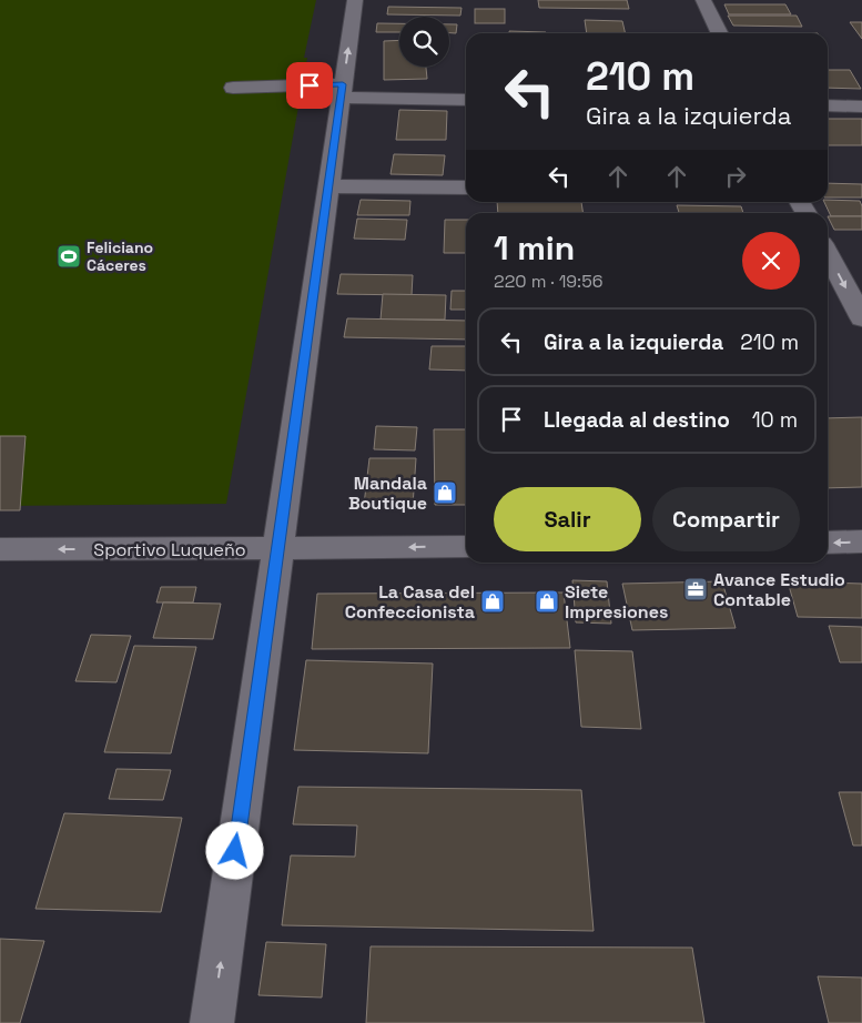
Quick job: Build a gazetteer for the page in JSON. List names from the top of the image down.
{
  "streets": {
    "street": ["Sportivo Luqueño"]
  },
  "one_way": ["Sportivo Luqueño"],
  "places": {
    "sports": ["Feliciano Cáceres"],
    "shop": ["Mandala Boutique", "La Casa del Confeccionista", "Siete Impresiones"],
    "office": ["Avance Estudio Contable"]
  },
  "page": {
    "turn": ["210 m", "Gira a la izquierda"],
    "heading": ["1 min", "220 m · 19:56"],
    "list": [
      {
        "name": "Gira a la izquierda",
        "value": "210 m"
      },
      {
        "name": "Llegada al destino",
        "value": "10 m"
      }
    ],
    "buttons": ["Salir", "Compartir"]
  }
}
